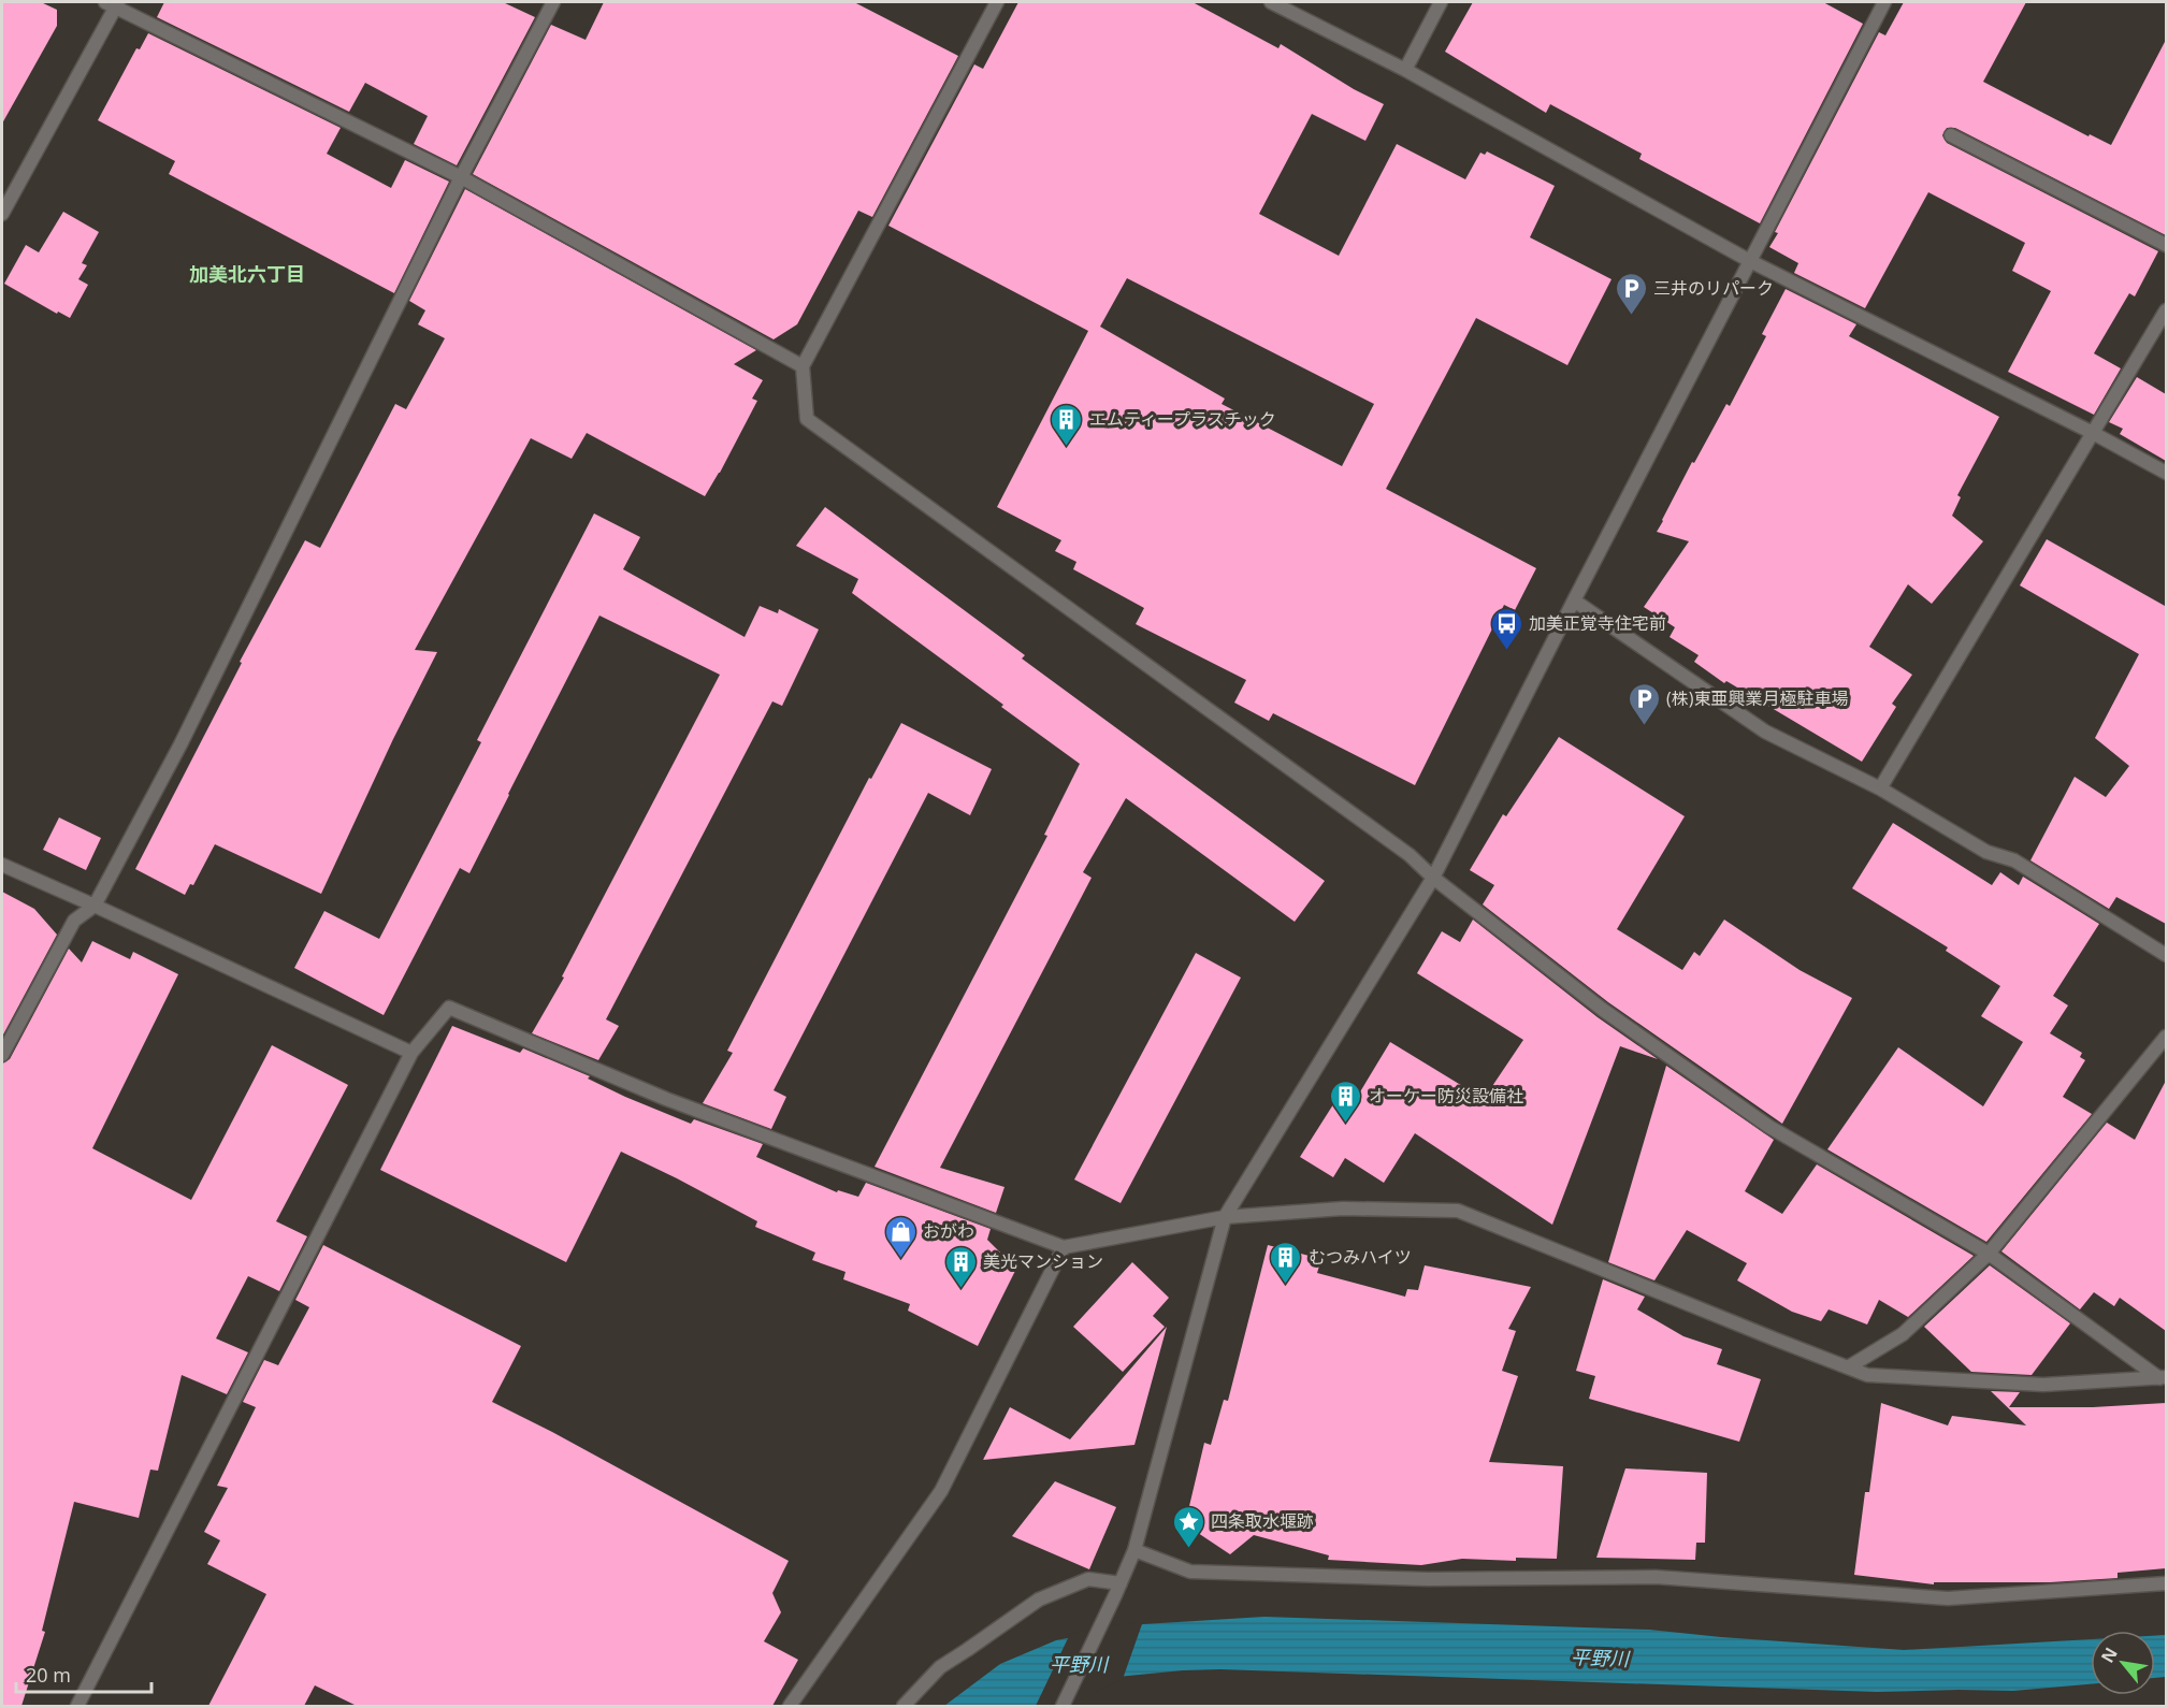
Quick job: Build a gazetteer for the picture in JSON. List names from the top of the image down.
{
  "districts": ["加美北六丁目"],
  "water": ["平野川"],
  "places": {
    "parking": ["三井のリパーク", "(株)東亜興業月極駐車場"],
    "building": [
      "エムティープラスチック",
      "オーケー防災設備社",
      "むつみハイツ",
      "美光マンション"
    ],
    "bus stop": ["加美正覚寺住宅前"],
    "shop": ["おがわ"],
    "place": ["四条取水堰跡"]
  },
  "scale_bar": "20 m",
  "north": "top left"
}
